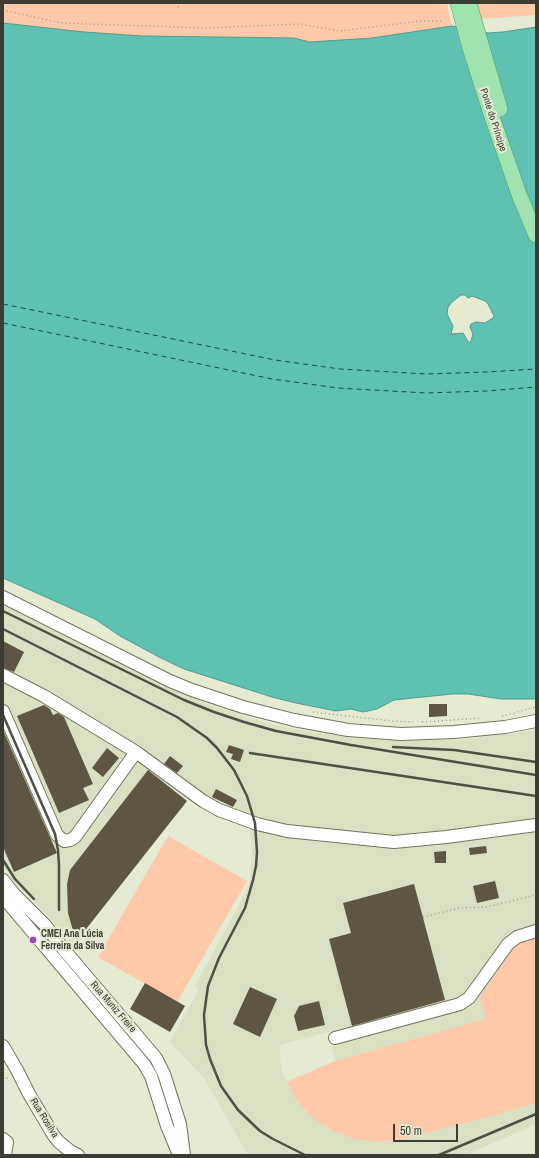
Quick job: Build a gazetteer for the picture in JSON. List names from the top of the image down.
{
  "streets": {
    "main road": ["Ponte do Príncipe"],
    "street": ["Rua Muniz Freire", "Rua Rosilva"]
  },
  "places": ["CMEI Ana Lúcia Ferreira da Silva"],
  "scale_bar": "50 m"
}
